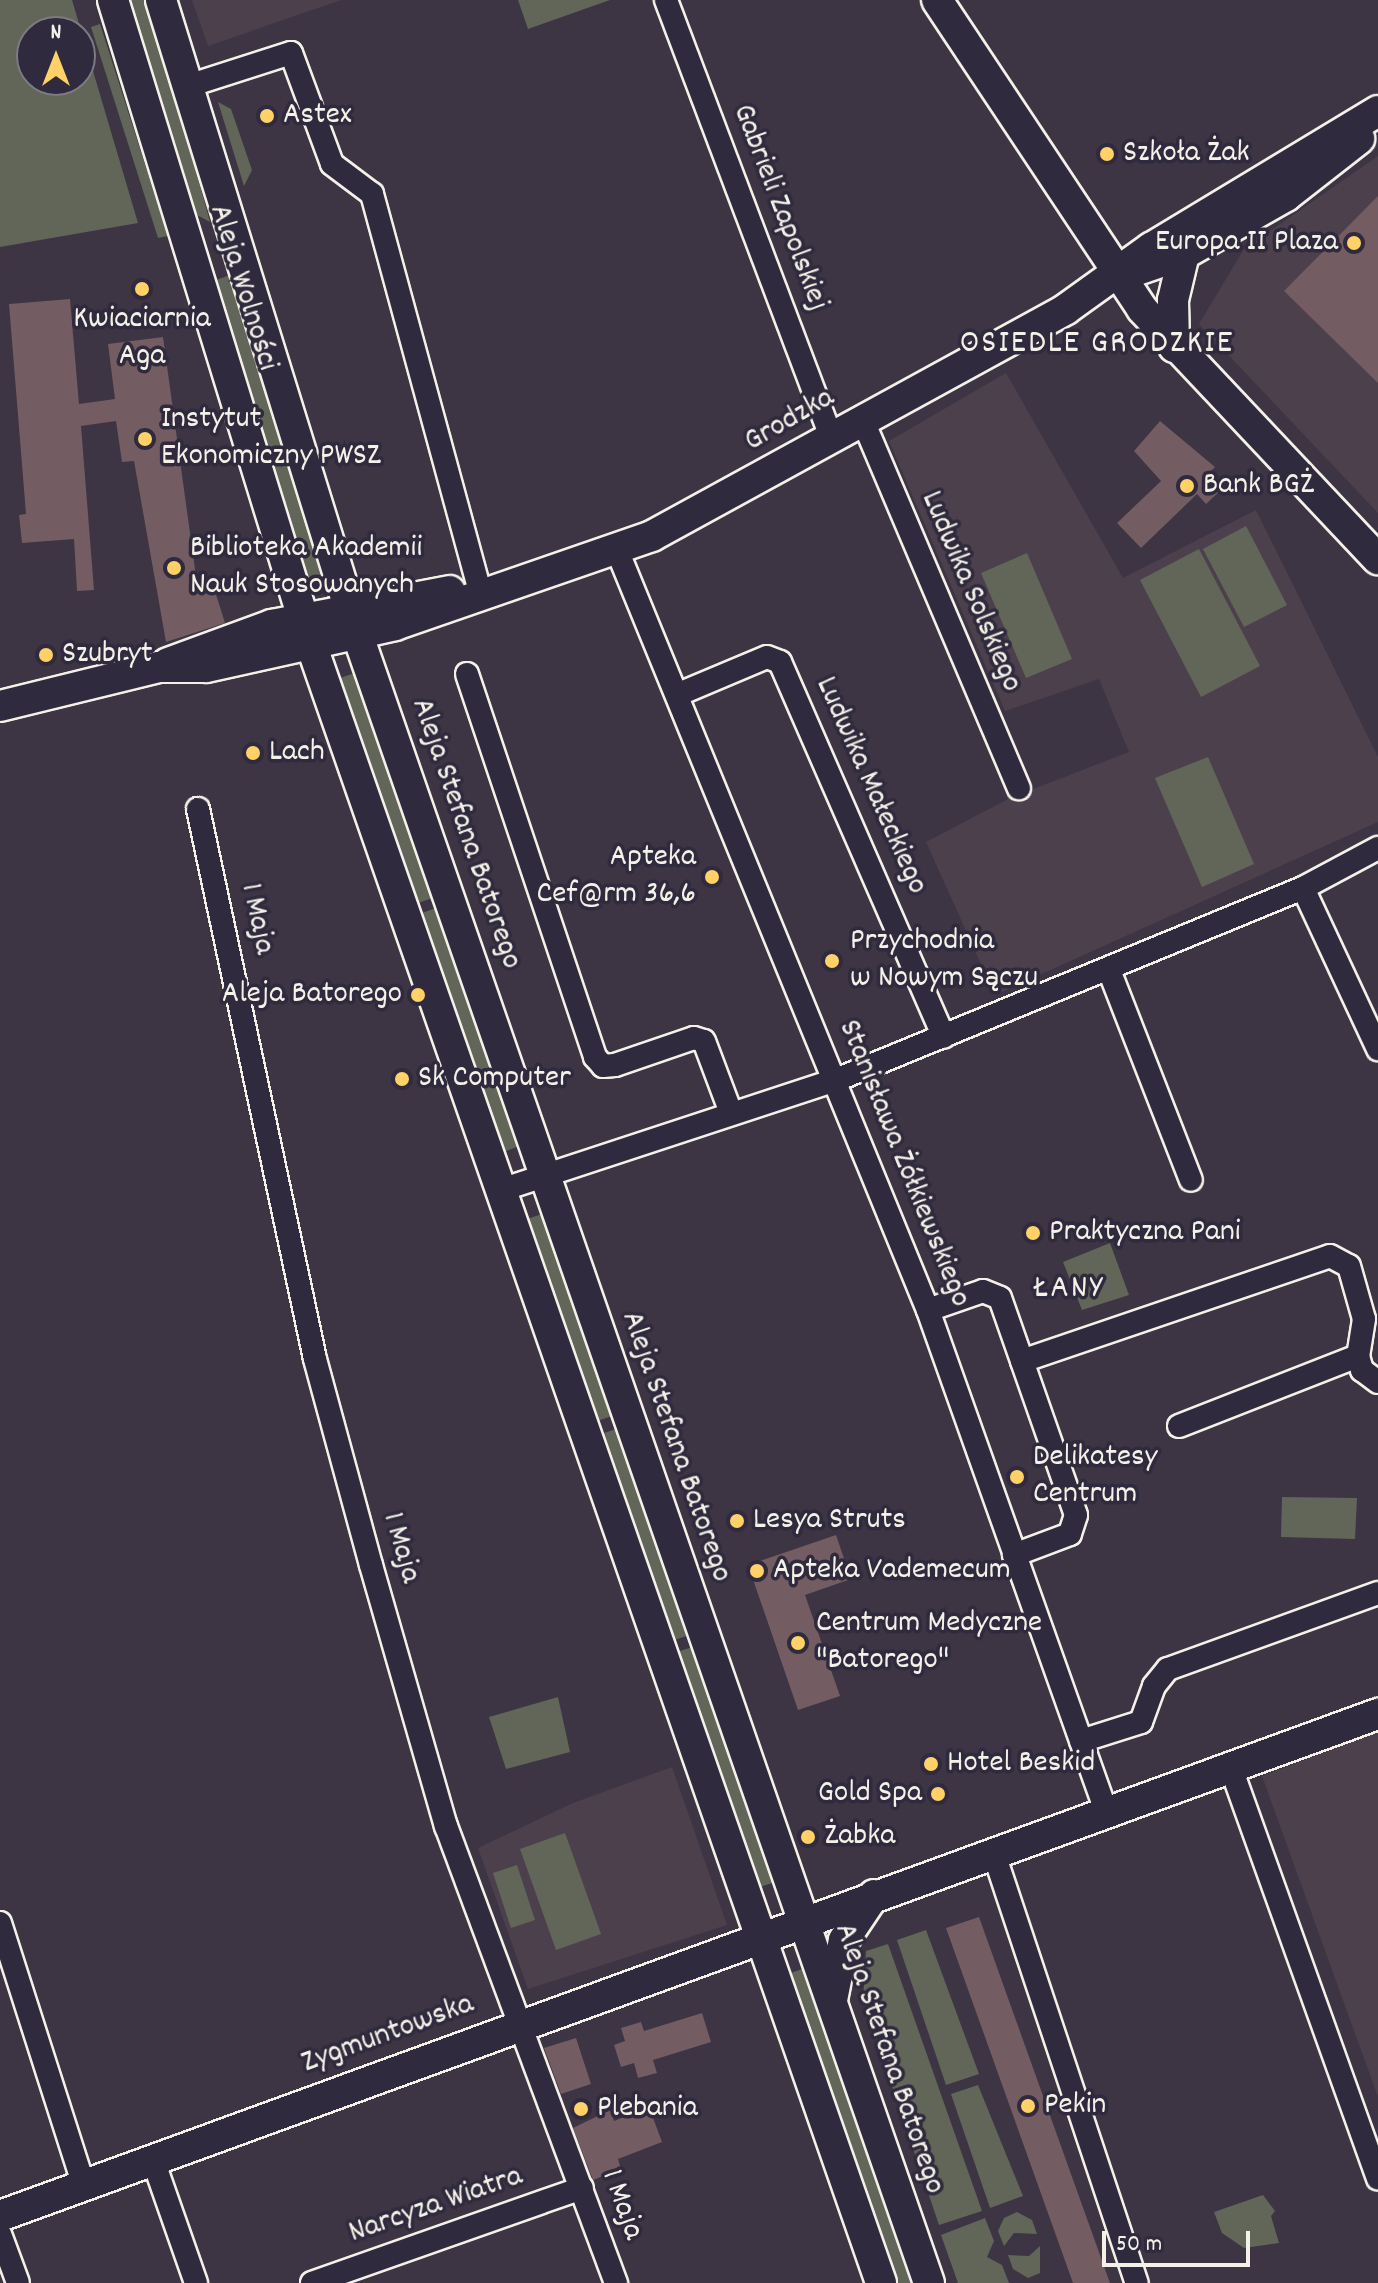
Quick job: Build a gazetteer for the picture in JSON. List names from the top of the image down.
{
  "streets": {
    "street": [
      "Gabrieli Zapolskiej",
      "Aleja Wolności",
      "Grodzka",
      "Ludwika Solskiego",
      "Ludwika Małeckiego",
      "Aleja Stefana Batorego",
      "1 Maja",
      "Stanisława Żółkiewskiego",
      "Zygmuntowska",
      "Narcyza Wiatra"
    ]
  },
  "crossings": [
    ["Gabrieli Zapolskiej", "Grodzka"],
    ["Aleja Wolności", "Grodzka"],
    ["Aleja Wolności", "Aleja Stefana Batorego"],
    ["Grodzka", "Ludwika Solskiego"],
    ["Grodzka", "Aleja Stefana Batorego"],
    ["Grodzka", "Stanisława Żółkiewskiego"],
    ["Ludwika Małeckiego", "Stanisława Żółkiewskiego"],
    ["Aleja Stefana Batorego", "Zygmuntowska"],
    ["1 Maja", "Zygmuntowska"],
    ["1 Maja", "Narcyza Wiatra"],
    ["Stanisława Żółkiewskiego", "Zygmuntowska"]
  ],
  "districts": ["OSIEDLE GRODZKIE", "ŁANY"],
  "places": [
    "Astex",
    "Szkoła Żak",
    "Europa II Plaza",
    "Kwiaciarnia Aga",
    "Instytut Ekonomiczny PWSZ",
    "Bank BGŻ",
    "Biblioteka Akademii Nauk Stosowanych",
    "Szubryt",
    "Lach",
    "Apteka Cef@rm 36,6",
    "Przychodnia w Nowym Sączu",
    "Aleja Batorego",
    "Sk Computer",
    "Praktyczna Pani",
    "Delikatesy Centrum",
    "Lesya Struts",
    "Apteka Vademecum",
    "Centrum Medyczne \"Batorego\"",
    "Hotel Beskid",
    "Gold Spa",
    "Żabka",
    "Pekin",
    "Plebania"
  ],
  "scale_bar": "50 m",
  "north": "top"
}
